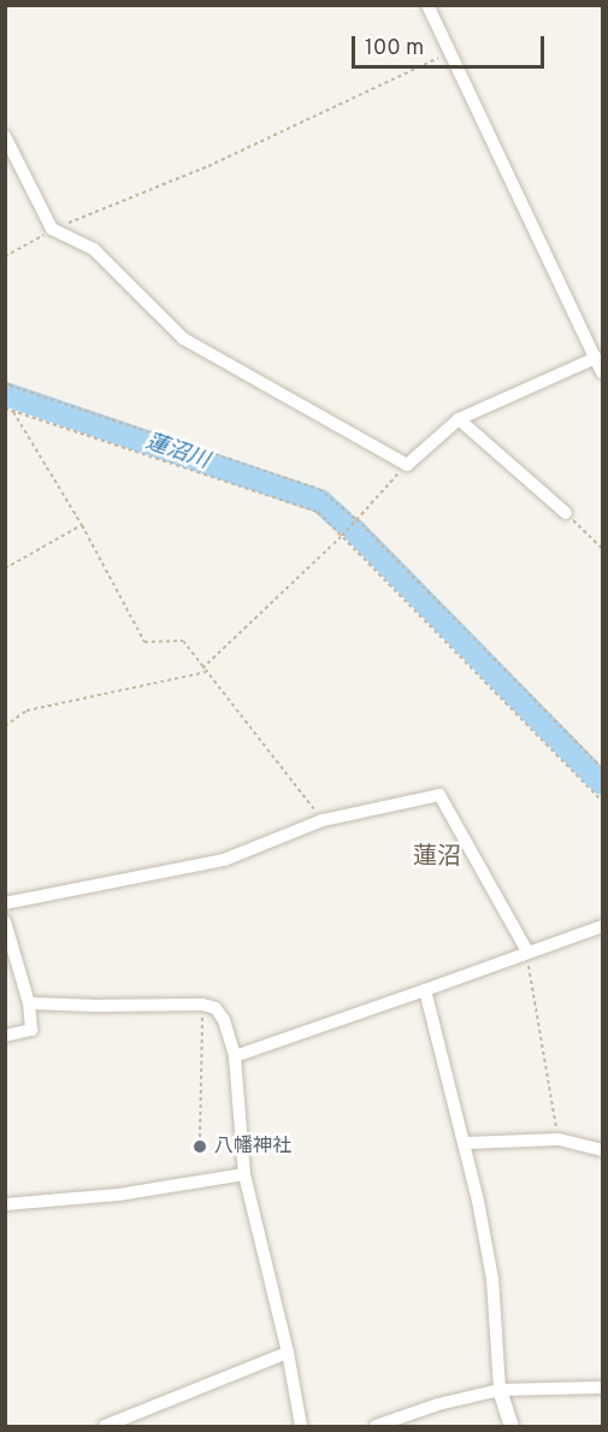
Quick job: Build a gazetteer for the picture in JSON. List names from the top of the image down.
{
  "districts": ["蓮沼"],
  "water": ["蓮沼川"],
  "places": ["八幡神社"],
  "scale_bar": "100 m"
}
